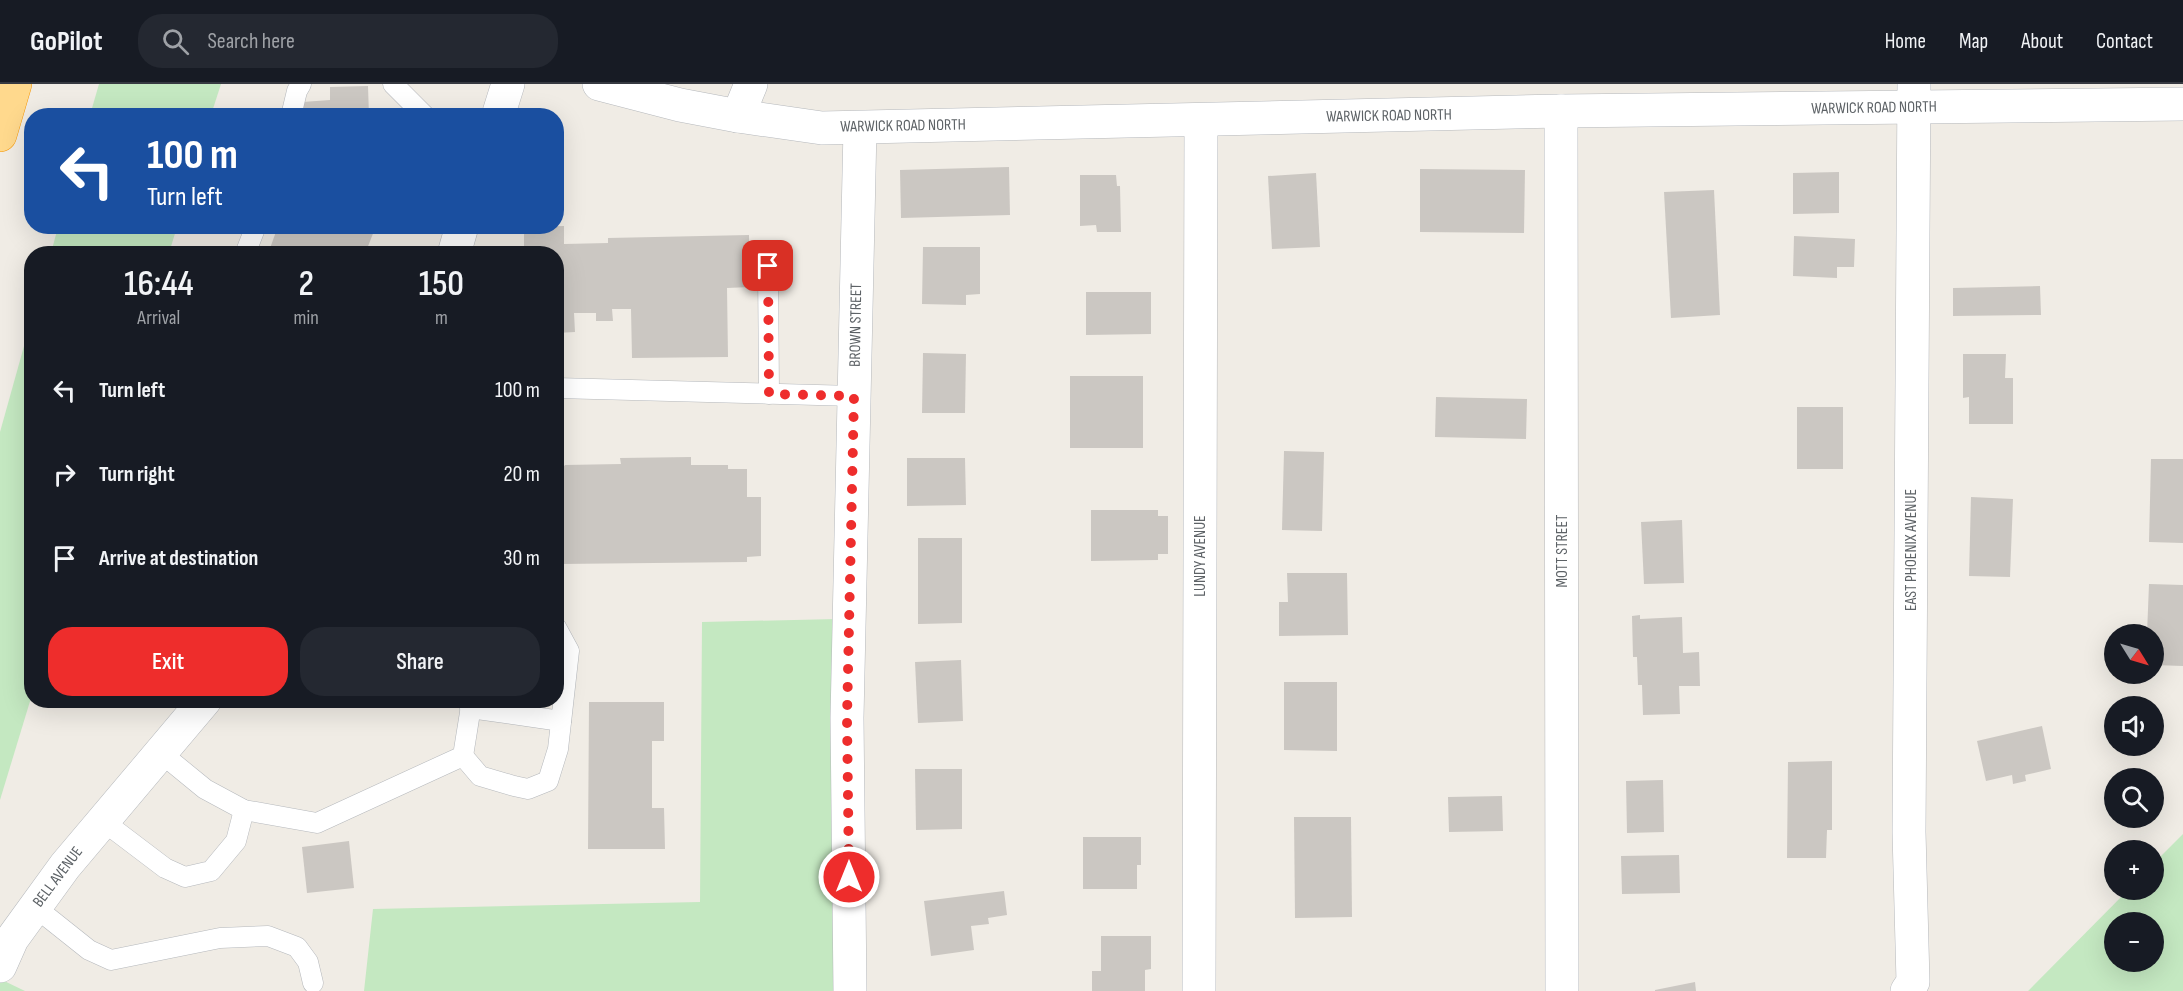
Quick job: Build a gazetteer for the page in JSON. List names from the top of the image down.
{
  "streets": {
    "street": [
      "WARWICK ROAD NORTH",
      "BROWN STREET",
      "EAST PHOENIX AVENUE",
      "MOTT STREET",
      "LUNDY AVENUE",
      "BELL AVENUE"
    ]
  },
  "crossings": [
    ["WARWICK ROAD NORTH", "BROWN STREET"],
    ["WARWICK ROAD NORTH", "EAST PHOENIX AVENUE"],
    ["WARWICK ROAD NORTH", "MOTT STREET"],
    ["WARWICK ROAD NORTH", "LUNDY AVENUE"]
  ],
  "north": "bottom right",
  "page": {
    "header": "GoPilot",
    "search": "Search here",
    "nav": [
      "Home",
      "Map",
      "About",
      "Contact"
    ],
    "turn": ["100 m", "Turn left"],
    "eta": [
      "16:44",
      "Arrival",
      "2",
      "min",
      "150",
      "m"
    ],
    "list": [
      {
        "name": "Turn left",
        "value": "100 m"
      },
      {
        "name": "Turn right",
        "value": "20 m"
      },
      {
        "name": "Arrive at destination",
        "value": "30 m"
      }
    ],
    "buttons": ["Exit", "Share"],
    "map_buttons": ["+", "−"]
  }
}
